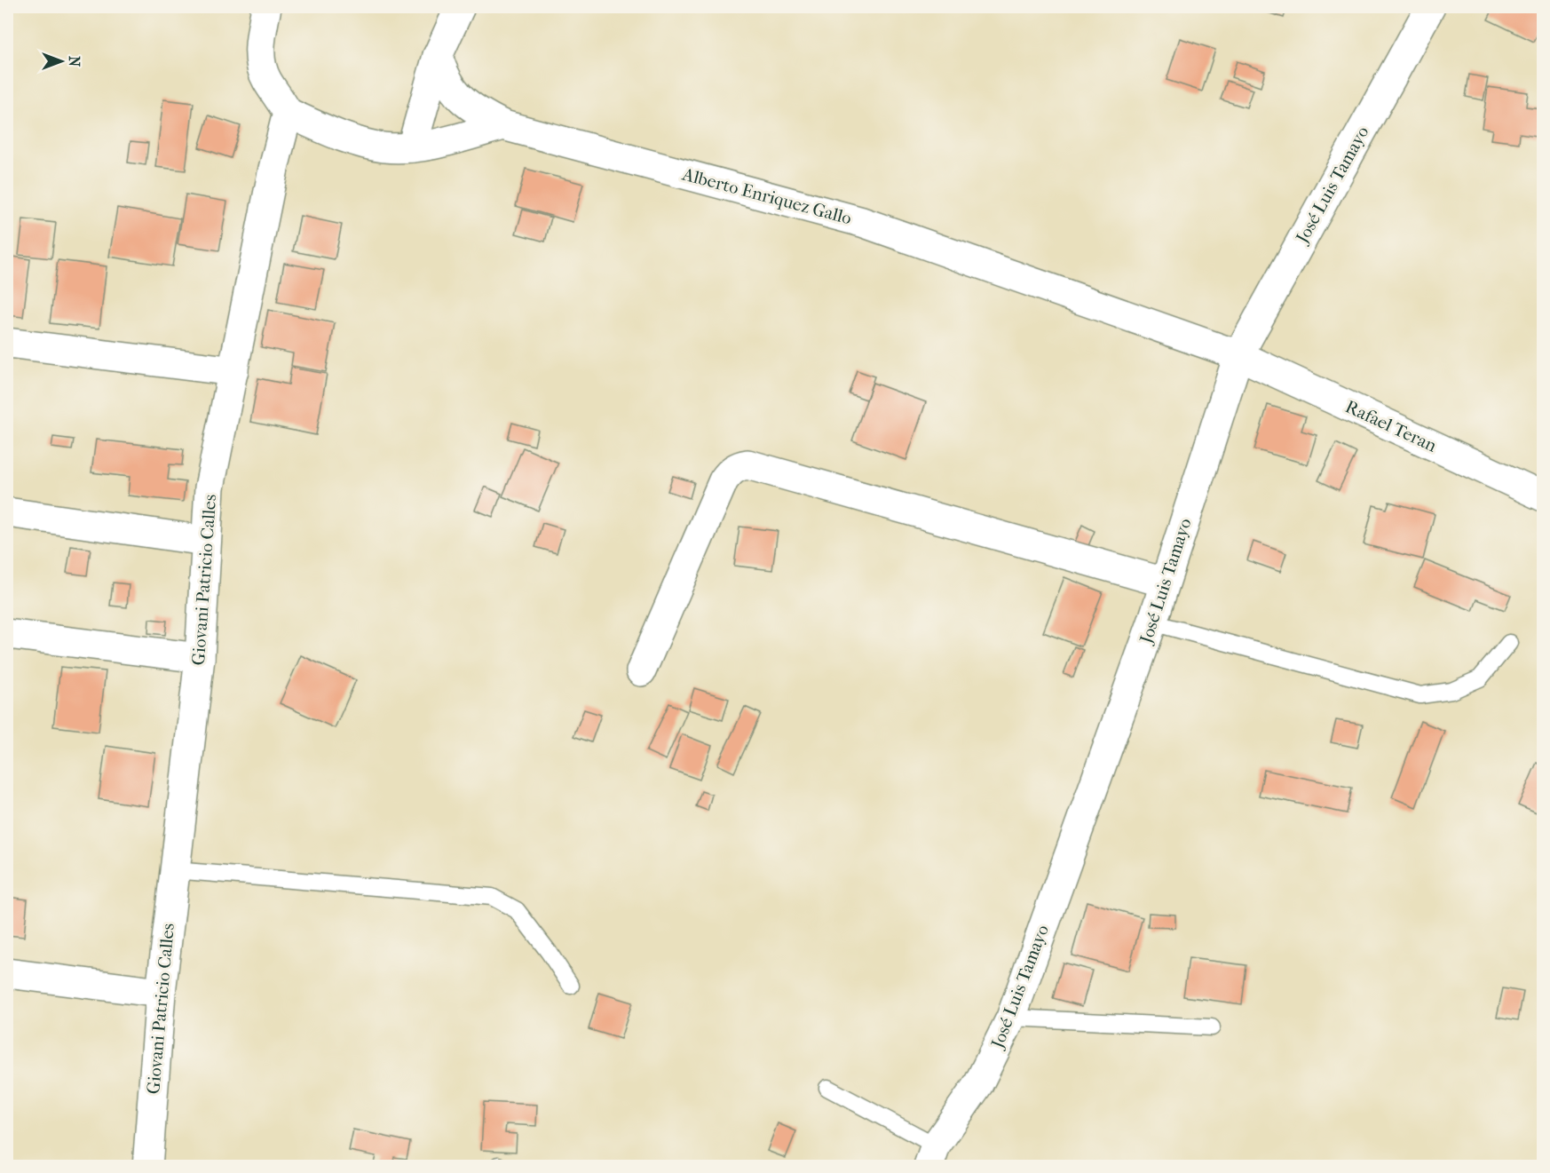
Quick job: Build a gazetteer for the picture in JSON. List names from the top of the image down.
{
  "streets": {
    "street": [
      "José Luis Tamayo",
      "Alberto Enriquez Gallo",
      "Rafael Teran",
      "Giovani Patricio Calles"
    ]
  },
  "crossings": [
    ["José Luis Tamayo", "Alberto Enriquez Gallo"],
    ["José Luis Tamayo", "Rafael Teran"],
    ["Alberto Enriquez Gallo", "Rafael Teran"]
  ],
  "north": "right"
}
